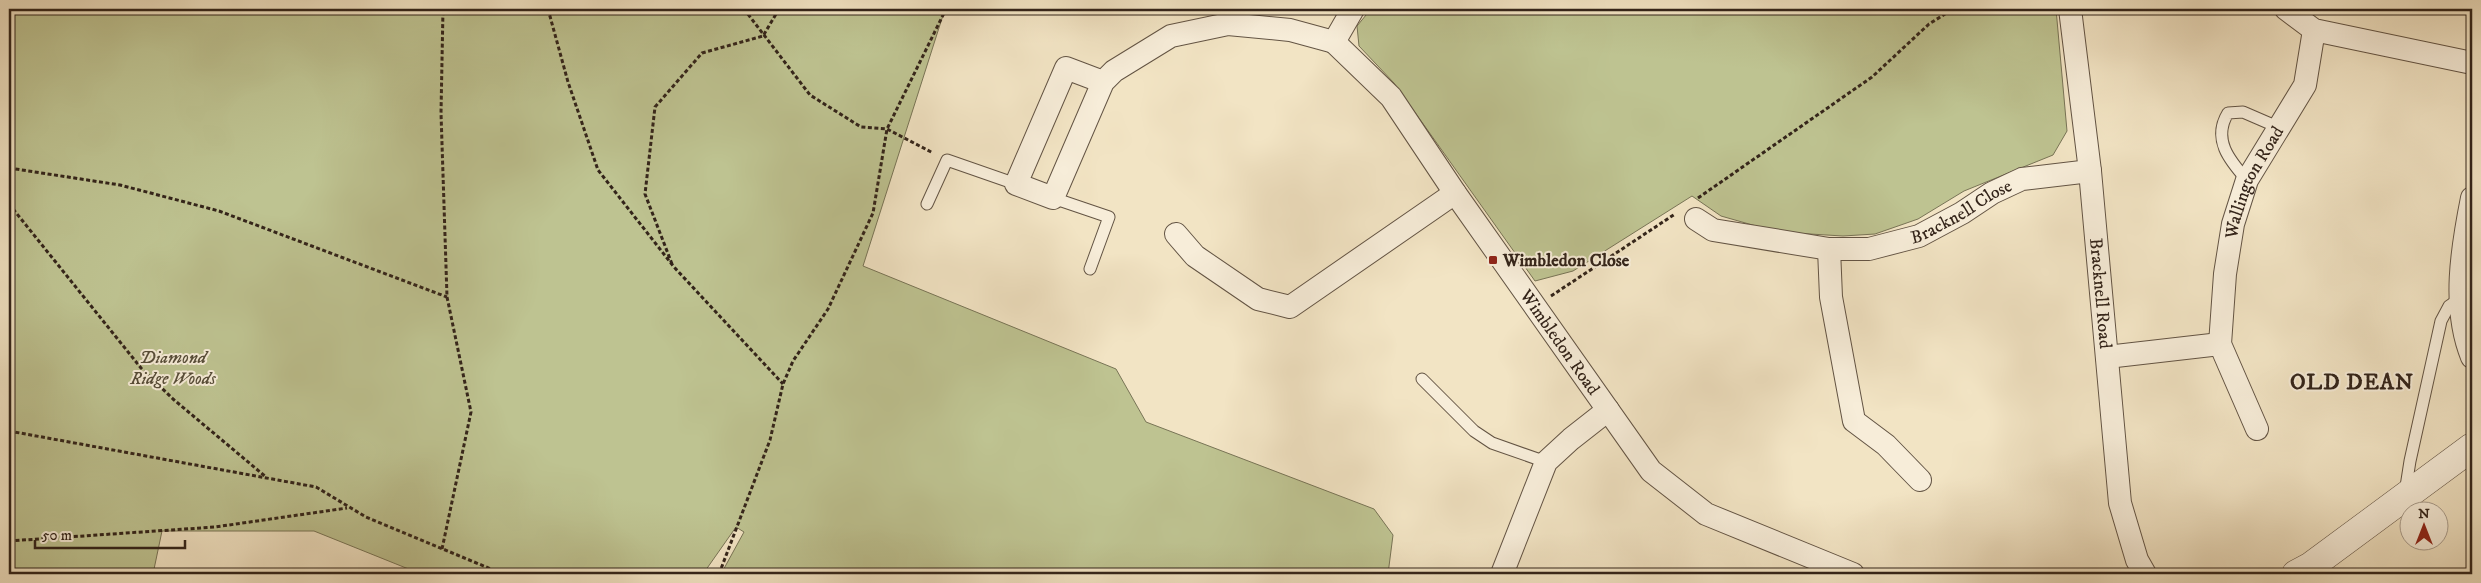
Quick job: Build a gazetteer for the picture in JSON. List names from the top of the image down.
{
  "streets": {
    "street": [
      "Wallington Road",
      "Bracknell Close",
      "Bracknell Road",
      "Wimbledon Road"
    ]
  },
  "crossings": [
    ["Bracknell Close", "Bracknell Road"]
  ],
  "districts": ["OLD DEAN"],
  "parks": ["Diamond Ridge Woods"],
  "places": {
    "transit": ["Wimbledon Close"]
  },
  "scale_bar": "50 m",
  "north": "top"
}
